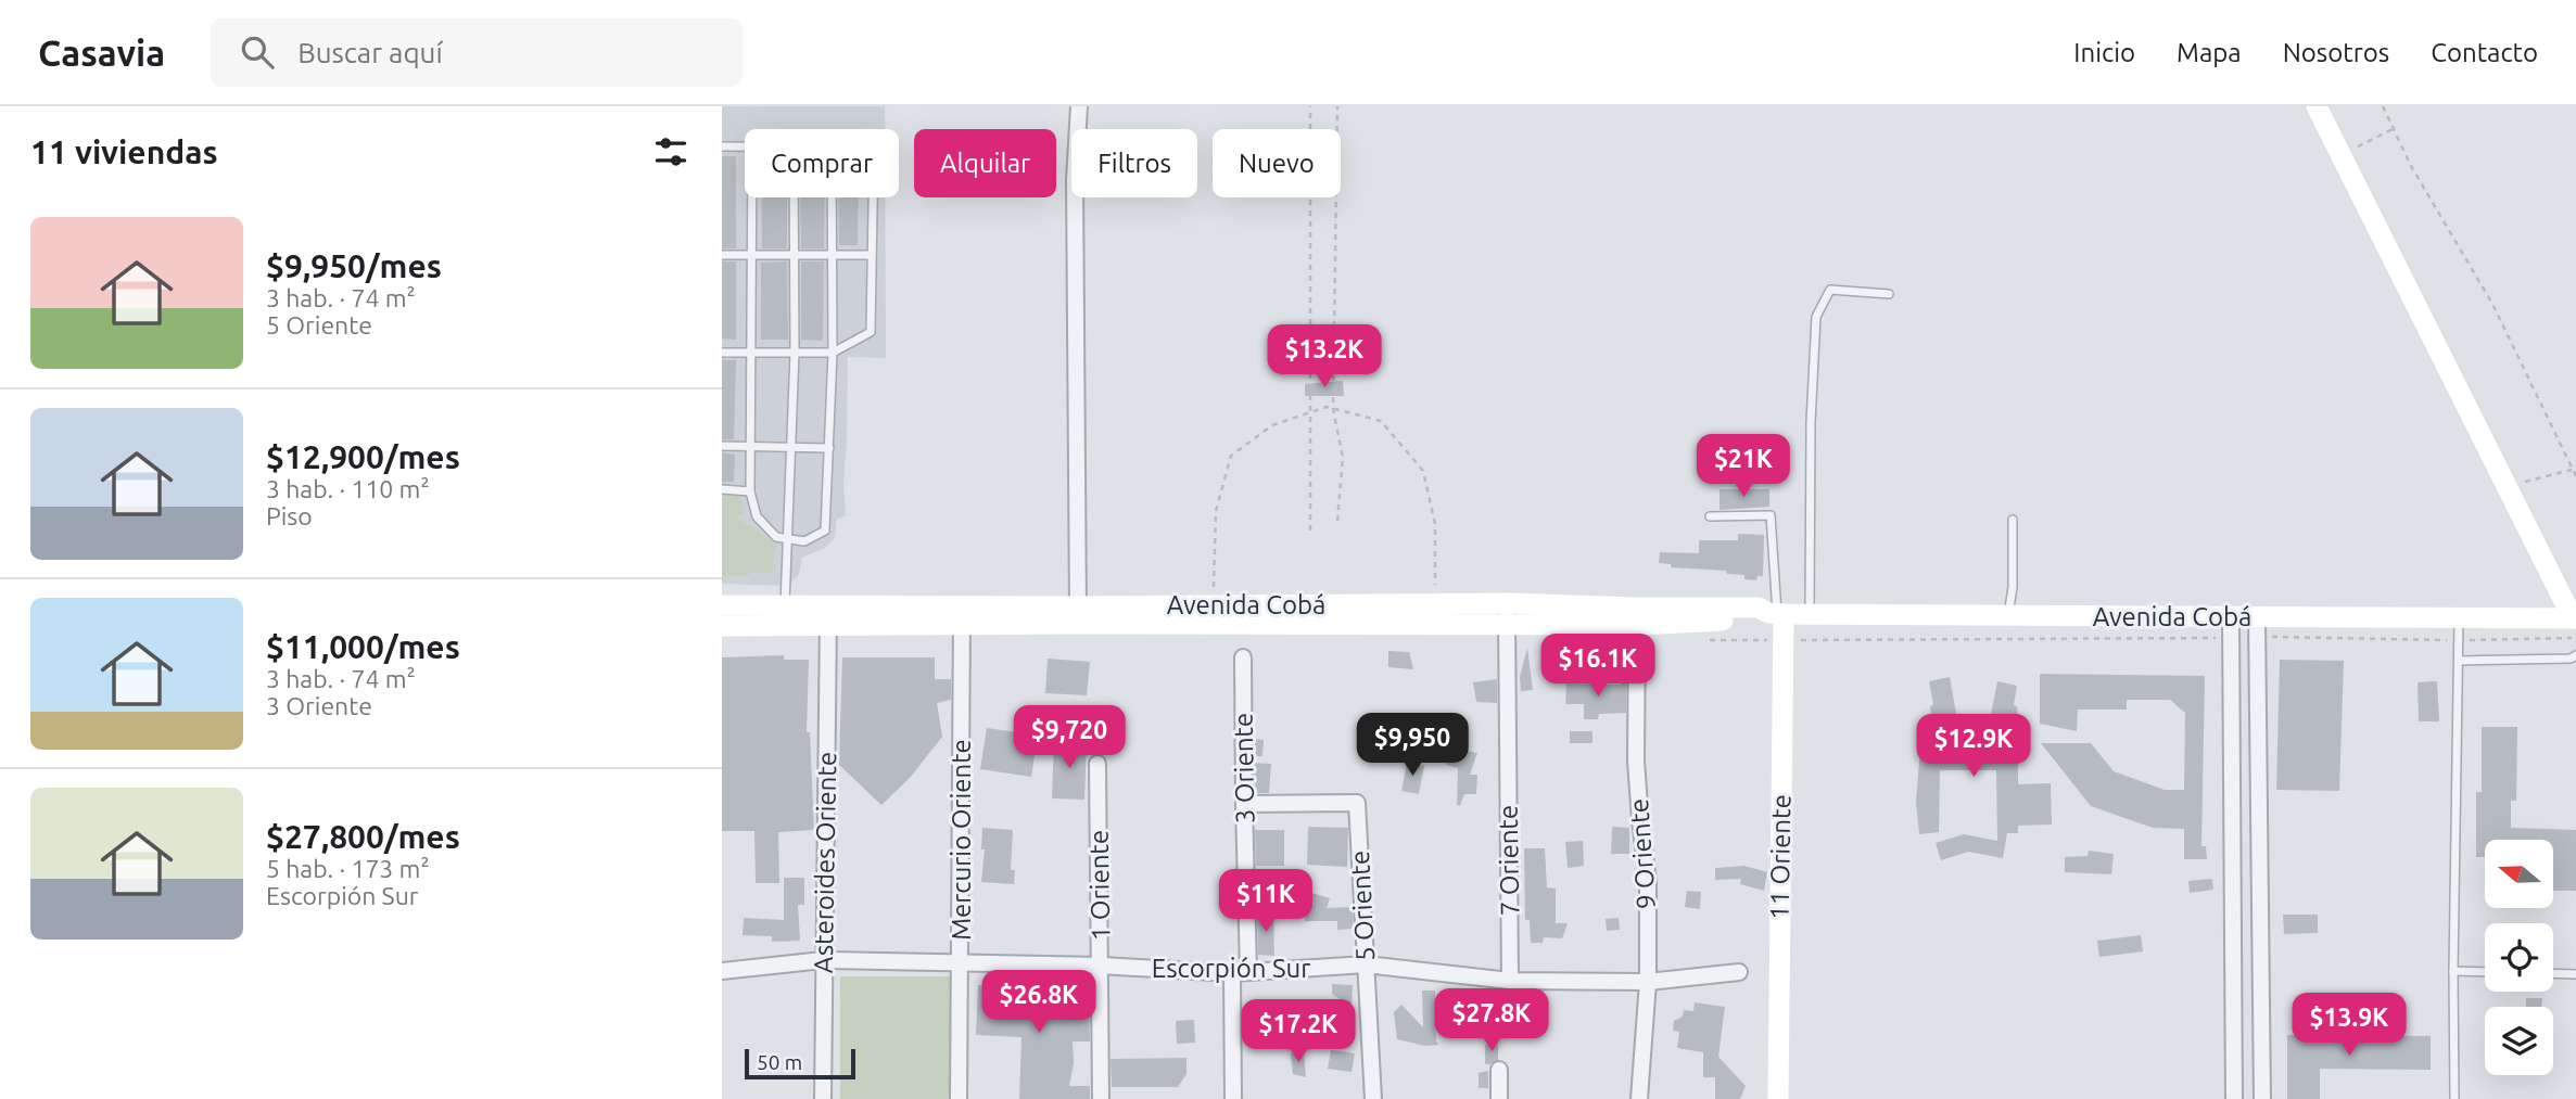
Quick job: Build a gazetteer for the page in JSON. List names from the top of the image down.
{
  "streets": {
    "main road": ["Avenida Cobá", "11 Oriente"],
    "street": [
      "3 Oriente",
      "Mercurio Oriente",
      "9 Oriente",
      "7 Oriente",
      "Asteroides Oriente",
      "1 Oriente",
      "5 Oriente",
      "Escorpión Sur"
    ]
  },
  "crossings": [
    ["Avenida Cobá", "Mercurio Oriente"],
    ["Avenida Cobá", "9 Oriente"],
    ["Avenida Cobá", "11 Oriente"],
    ["Avenida Cobá", "7 Oriente"],
    ["Avenida Cobá", "Asteroides Oriente"],
    ["3 Oriente", "5 Oriente"],
    ["3 Oriente", "Escorpión Sur"],
    ["Mercurio Oriente", "Escorpión Sur"],
    ["9 Oriente", "Escorpión Sur"],
    ["7 Oriente", "Escorpión Sur"],
    ["Asteroides Oriente", "Escorpión Sur"],
    ["1 Oriente", "Escorpión Sur"],
    ["5 Oriente", "Escorpión Sur"]
  ],
  "scale_bar": "50 m",
  "north": "left",
  "page": {
    "header": "Casavia",
    "search": "Buscar aquí",
    "nav": [
      "Inicio",
      "Mapa",
      "Nosotros",
      "Contacto"
    ],
    "heading": "11 viviendas",
    "chip": [
      "Comprar",
      "Alquilar",
      "Filtros",
      "Nuevo"
    ],
    "list": [
      {
        "name": "$9,950/mes",
        "note": "3 hab. · 74 m² · 5 Oriente"
      },
      {
        "name": "$12,900/mes",
        "note": "3 hab. · 110 m² · Piso"
      },
      {
        "name": "$11,000/mes",
        "note": "3 hab. · 74 m² · 3 Oriente"
      },
      {
        "name": "$27,800/mes",
        "note": "5 hab. · 173 m² · Escorpión Sur"
      }
    ],
    "price": [
      "$13.2K",
      "$21K",
      "$16.1K",
      "$9,720",
      "$9,950",
      "$12.9K",
      "$11K",
      "$26.8K",
      "$27.8K",
      "$13.9K",
      "$17.2K"
    ],
    "scale": "50 m"
  }
}
